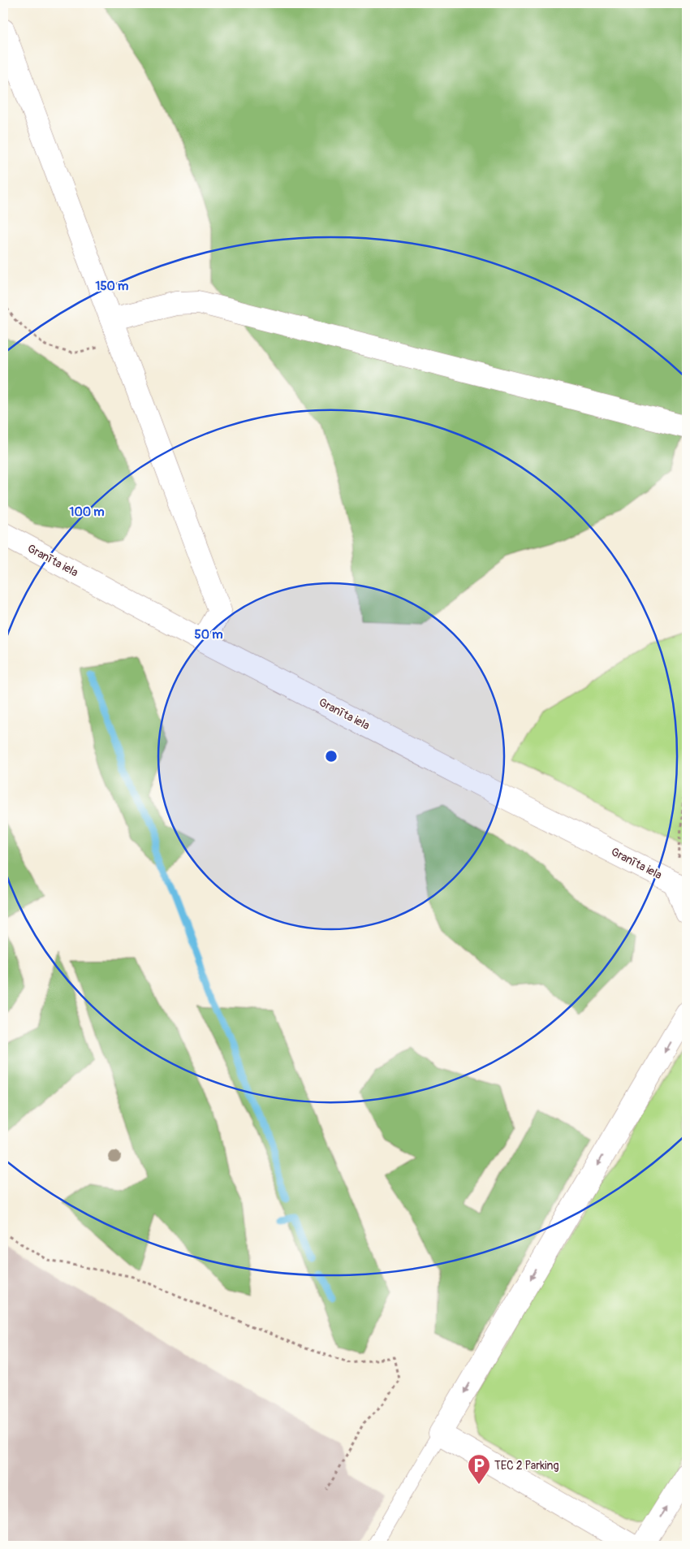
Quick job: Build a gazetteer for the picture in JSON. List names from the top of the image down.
{
  "streets": {
    "street": ["Granīta iela"]
  },
  "places": {
    "parking": ["TEC 2 Parking"]
  },
  "rings": ["150 m", "100 m", "50 m"]
}
